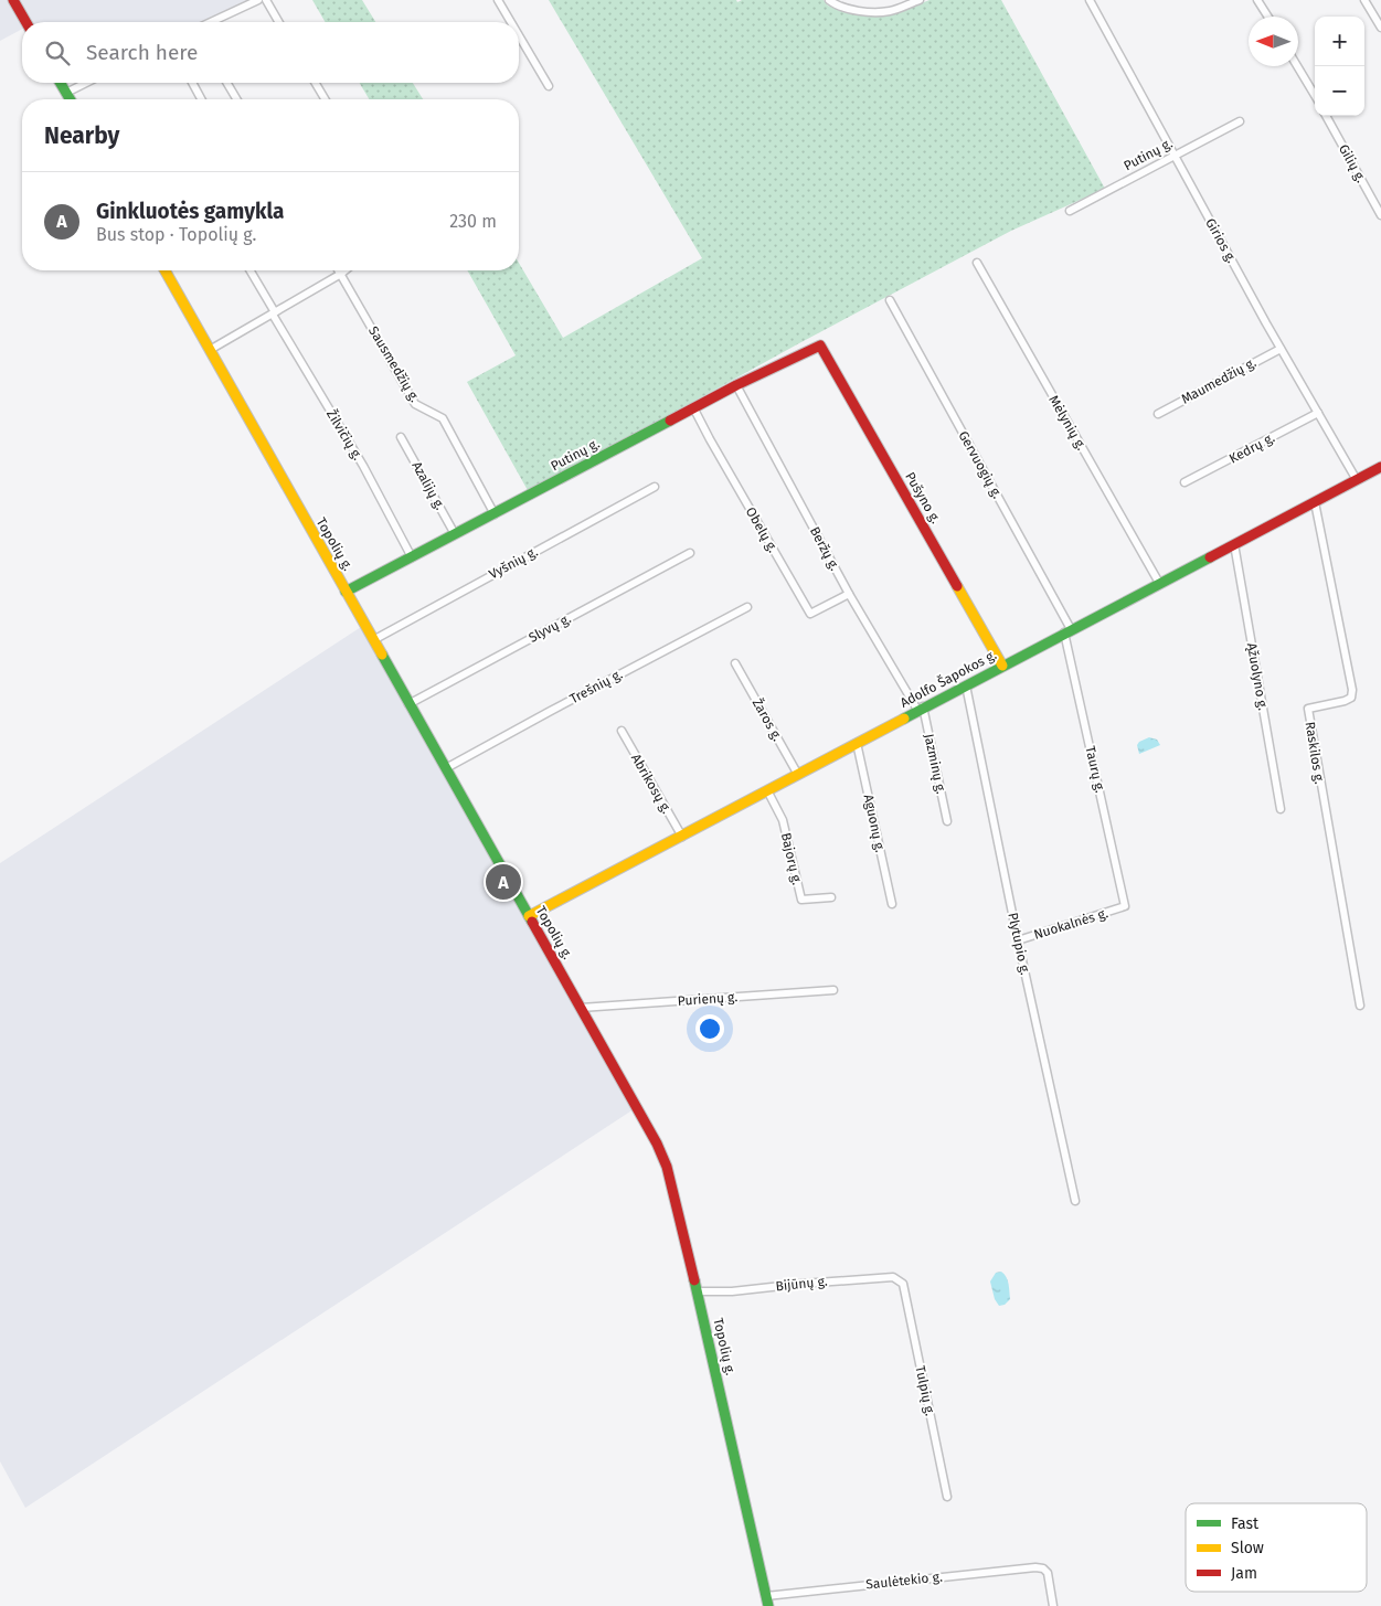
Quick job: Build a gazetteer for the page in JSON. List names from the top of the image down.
{
  "streets": {
    "street": [
      "Putinų g.",
      "Gilių g.",
      "Girios g.",
      "Sausmedžių g.",
      "Maumedžių g.",
      "Mėlynių g.",
      "Žilvičių g.",
      "Kedrų g.",
      "Gervuogių g.",
      "Azalijų g.",
      "Pušyno g.",
      "Obelų g.",
      "Topolių g.",
      "Beržų g.",
      "Vyšnių g.",
      "Slyvų g.",
      "Ąžuolyno g.",
      "Adolfo Šapokos g.",
      "Trešnių g.",
      "Žaros g.",
      "Raskilos g.",
      "Jazminų g.",
      "Taurų g.",
      "Abrikosų g.",
      "Aguonų g.",
      "Bajorų g.",
      "Nuokalnės g.",
      "Plytupio g.",
      "Purienų g.",
      "Bijūnų g.",
      "Tulpių g.",
      "Saulėtekio g."
    ]
  },
  "crossings": [
    ["Putinų g.", "Girios g."],
    ["Putinų g.", "Sausmedžių g."],
    ["Putinų g.", "Žilvičių g."],
    ["Putinų g.", "Azalijų g."],
    ["Putinų g.", "Pušyno g."],
    ["Putinų g.", "Obelų g."],
    ["Putinų g.", "Topolių g."],
    ["Putinų g.", "Beržų g."],
    ["Girios g.", "Maumedžių g."],
    ["Girios g.", "Kedrų g."],
    ["Girios g.", "Adolfo Šapokos g."],
    ["Mėlynių g.", "Adolfo Šapokos g."],
    ["Gervuogių g.", "Adolfo Šapokos g."],
    ["Gervuogių g.", "Taurų g."],
    ["Pušyno g.", "Adolfo Šapokos g."],
    ["Obelų g.", "Beržų g."],
    ["Topolių g.", "Vyšnių g."],
    ["Topolių g.", "Slyvų g."],
    ["Topolių g.", "Adolfo Šapokos g."],
    ["Topolių g.", "Trešnių g."],
    ["Topolių g.", "Purienų g."],
    ["Topolių g.", "Bijūnų g."],
    ["Topolių g.", "Saulėtekio g."],
    ["Beržų g.", "Adolfo Šapokos g."],
    ["Beržų g.", "Jazminų g."],
    ["Ąžuolyno g.", "Adolfo Šapokos g."],
    ["Adolfo Šapokos g.", "Žaros g."],
    ["Adolfo Šapokos g.", "Raskilos g."],
    ["Adolfo Šapokos g.", "Jazminų g."],
    ["Adolfo Šapokos g.", "Taurų g."],
    ["Adolfo Šapokos g.", "Abrikosų g."],
    ["Adolfo Šapokos g.", "Aguonų g."],
    ["Adolfo Šapokos g.", "Bajorų g."],
    ["Adolfo Šapokos g.", "Plytupio g."],
    ["Taurų g.", "Nuokalnės g."],
    ["Nuokalnės g.", "Plytupio g."],
    ["Bijūnų g.", "Tulpių g."]
  ],
  "legend": ["Fast", "Slow", "Jam"],
  "north": "left",
  "page": {
    "map_buttons": ["+", "−"],
    "search": "Search here",
    "heading": "Nearby",
    "list": [
      {
        "mark": "A",
        "name": "Ginkluotės gamykla",
        "note": "Bus stop · Topolių g.",
        "value": "230 m"
      }
    ],
    "pins": "A"
  }
}
